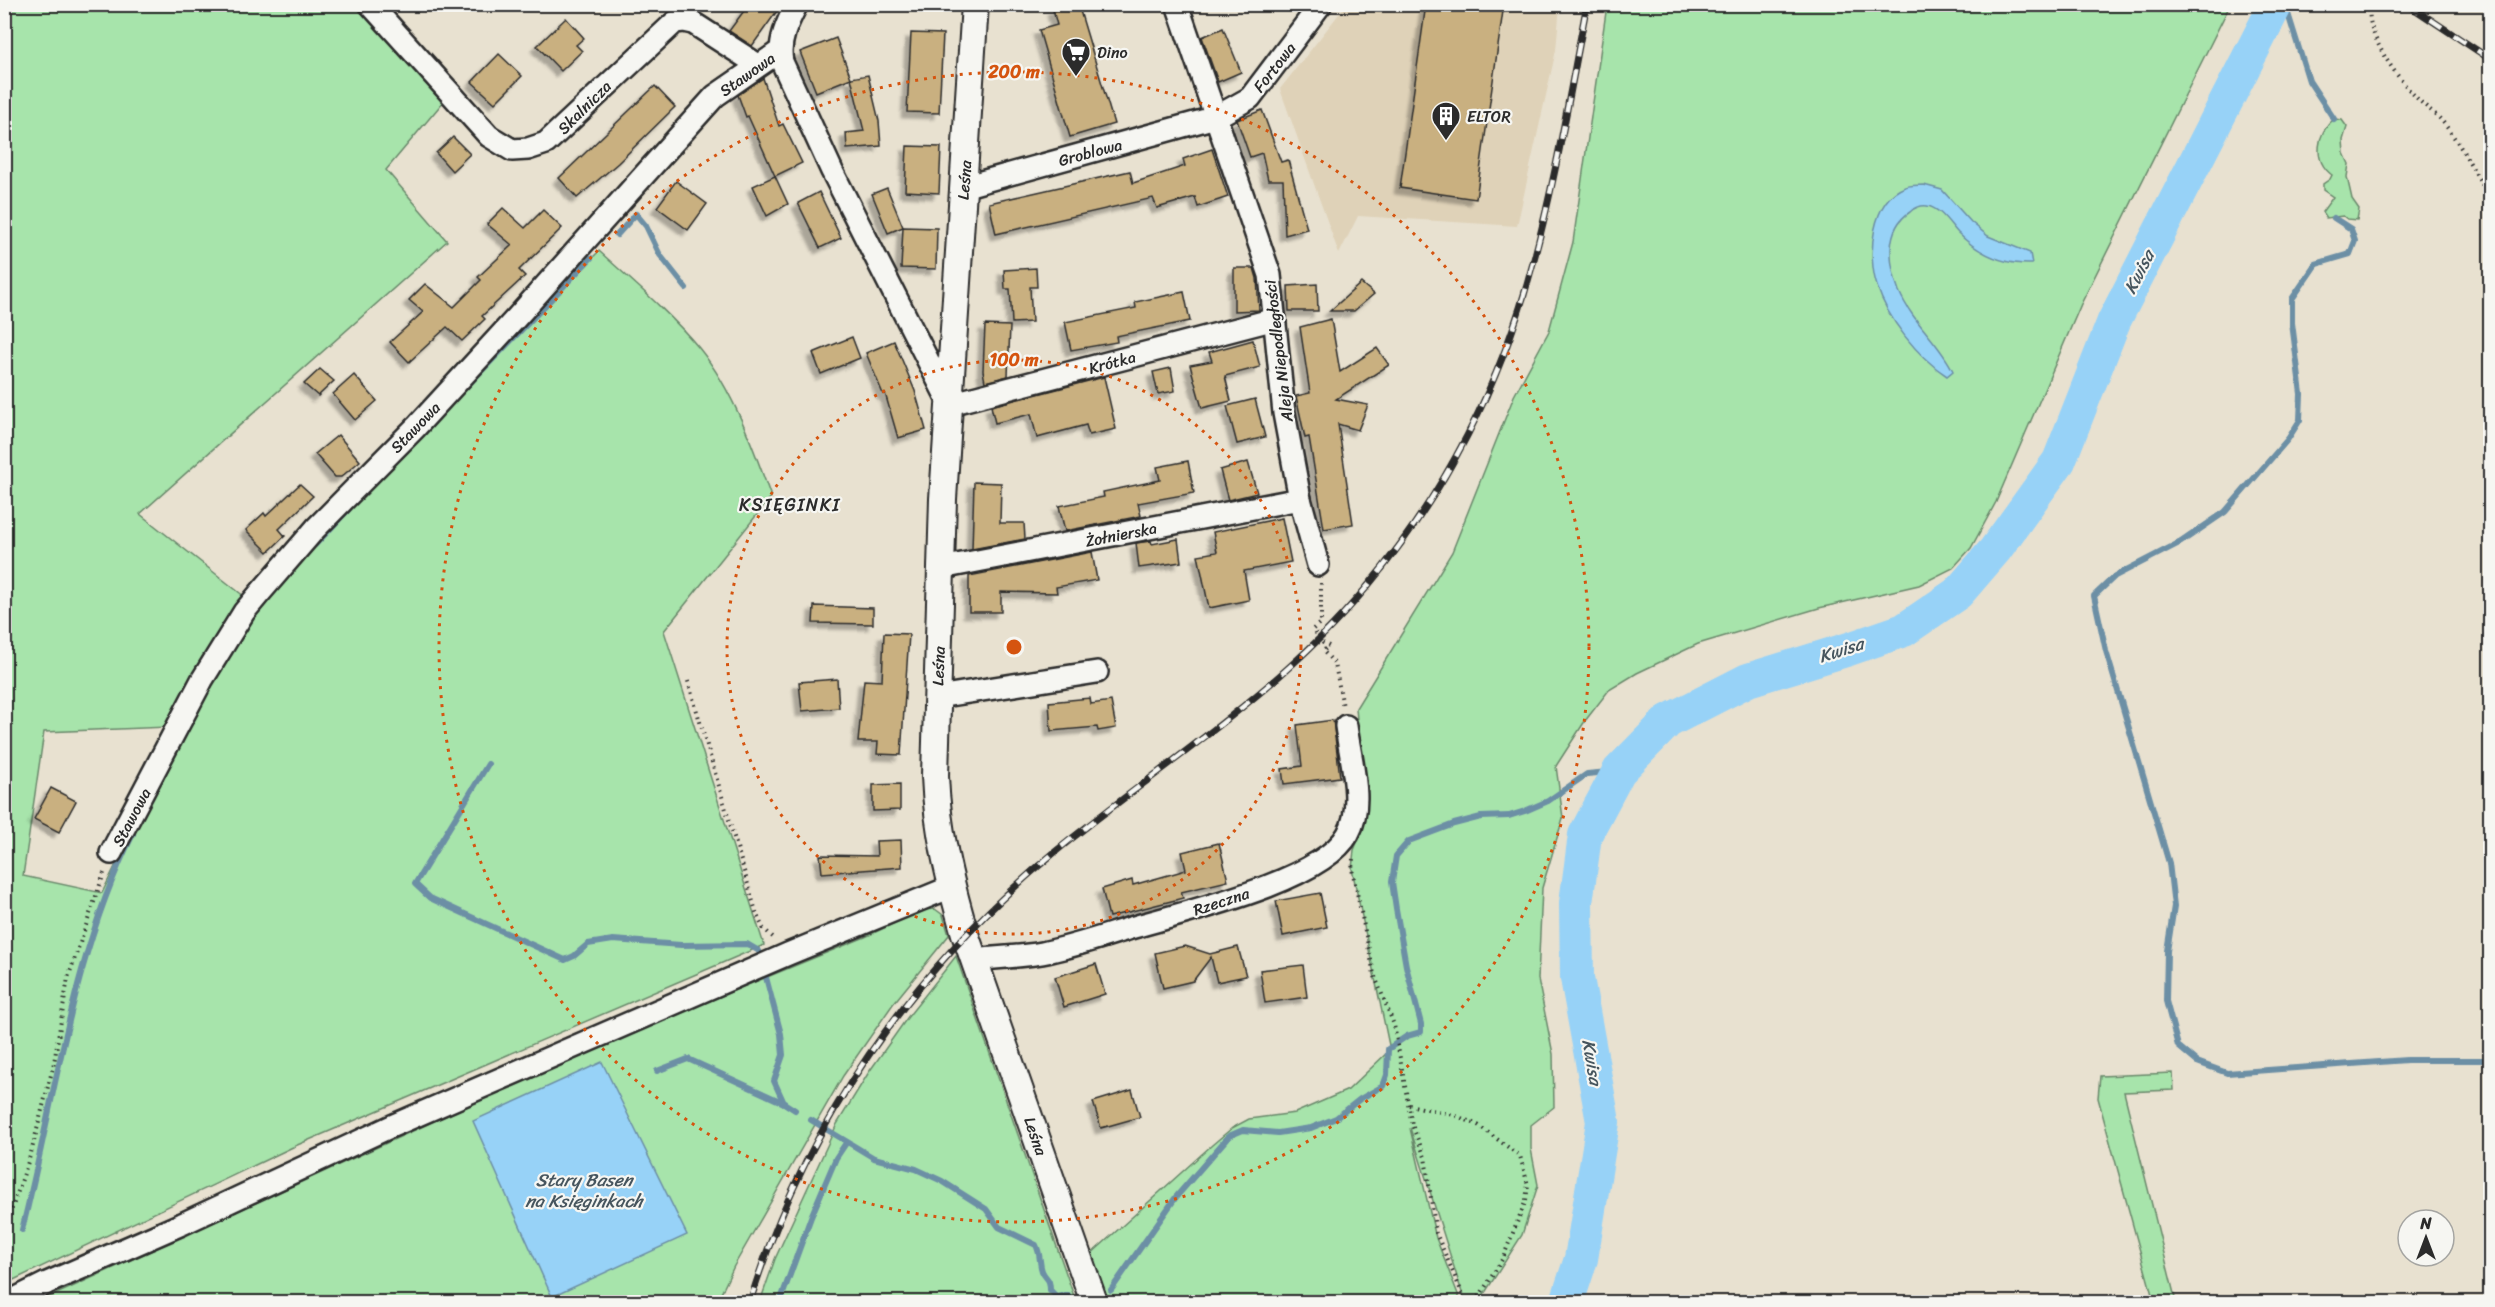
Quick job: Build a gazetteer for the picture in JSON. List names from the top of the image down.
{
  "streets": {
    "main road": ["Leśna"],
    "street": [
      "Fortowa",
      "Stawowa",
      "Skalnicza",
      "Groblowa",
      "Aleja Niepodległości",
      "Krótka",
      "Żołnierska",
      "Rzeczna"
    ]
  },
  "crossings": [
    ["Fortowa", "Groblowa"],
    ["Fortowa", "Aleja Niepodległości"],
    ["Stawowa", "Skalnicza"],
    ["Stawowa", "Leśna"],
    ["Stawowa", "Krótka"],
    ["Groblowa", "Leśna"],
    ["Groblowa", "Aleja Niepodległości"],
    ["Leśna", "Krótka"],
    ["Leśna", "Żołnierska"],
    ["Leśna", "Rzeczna"],
    ["Aleja Niepodległości", "Krótka"],
    ["Aleja Niepodległości", "Żołnierska"]
  ],
  "districts": ["KSIĘGINKI"],
  "water": ["Kwisa", "Stary Basen na Księginkach"],
  "places": {
    "supermarket": ["Dino"],
    "building": ["ELTOR"]
  },
  "north": "top",
  "rings": ["200 m", "100 m"]
}
